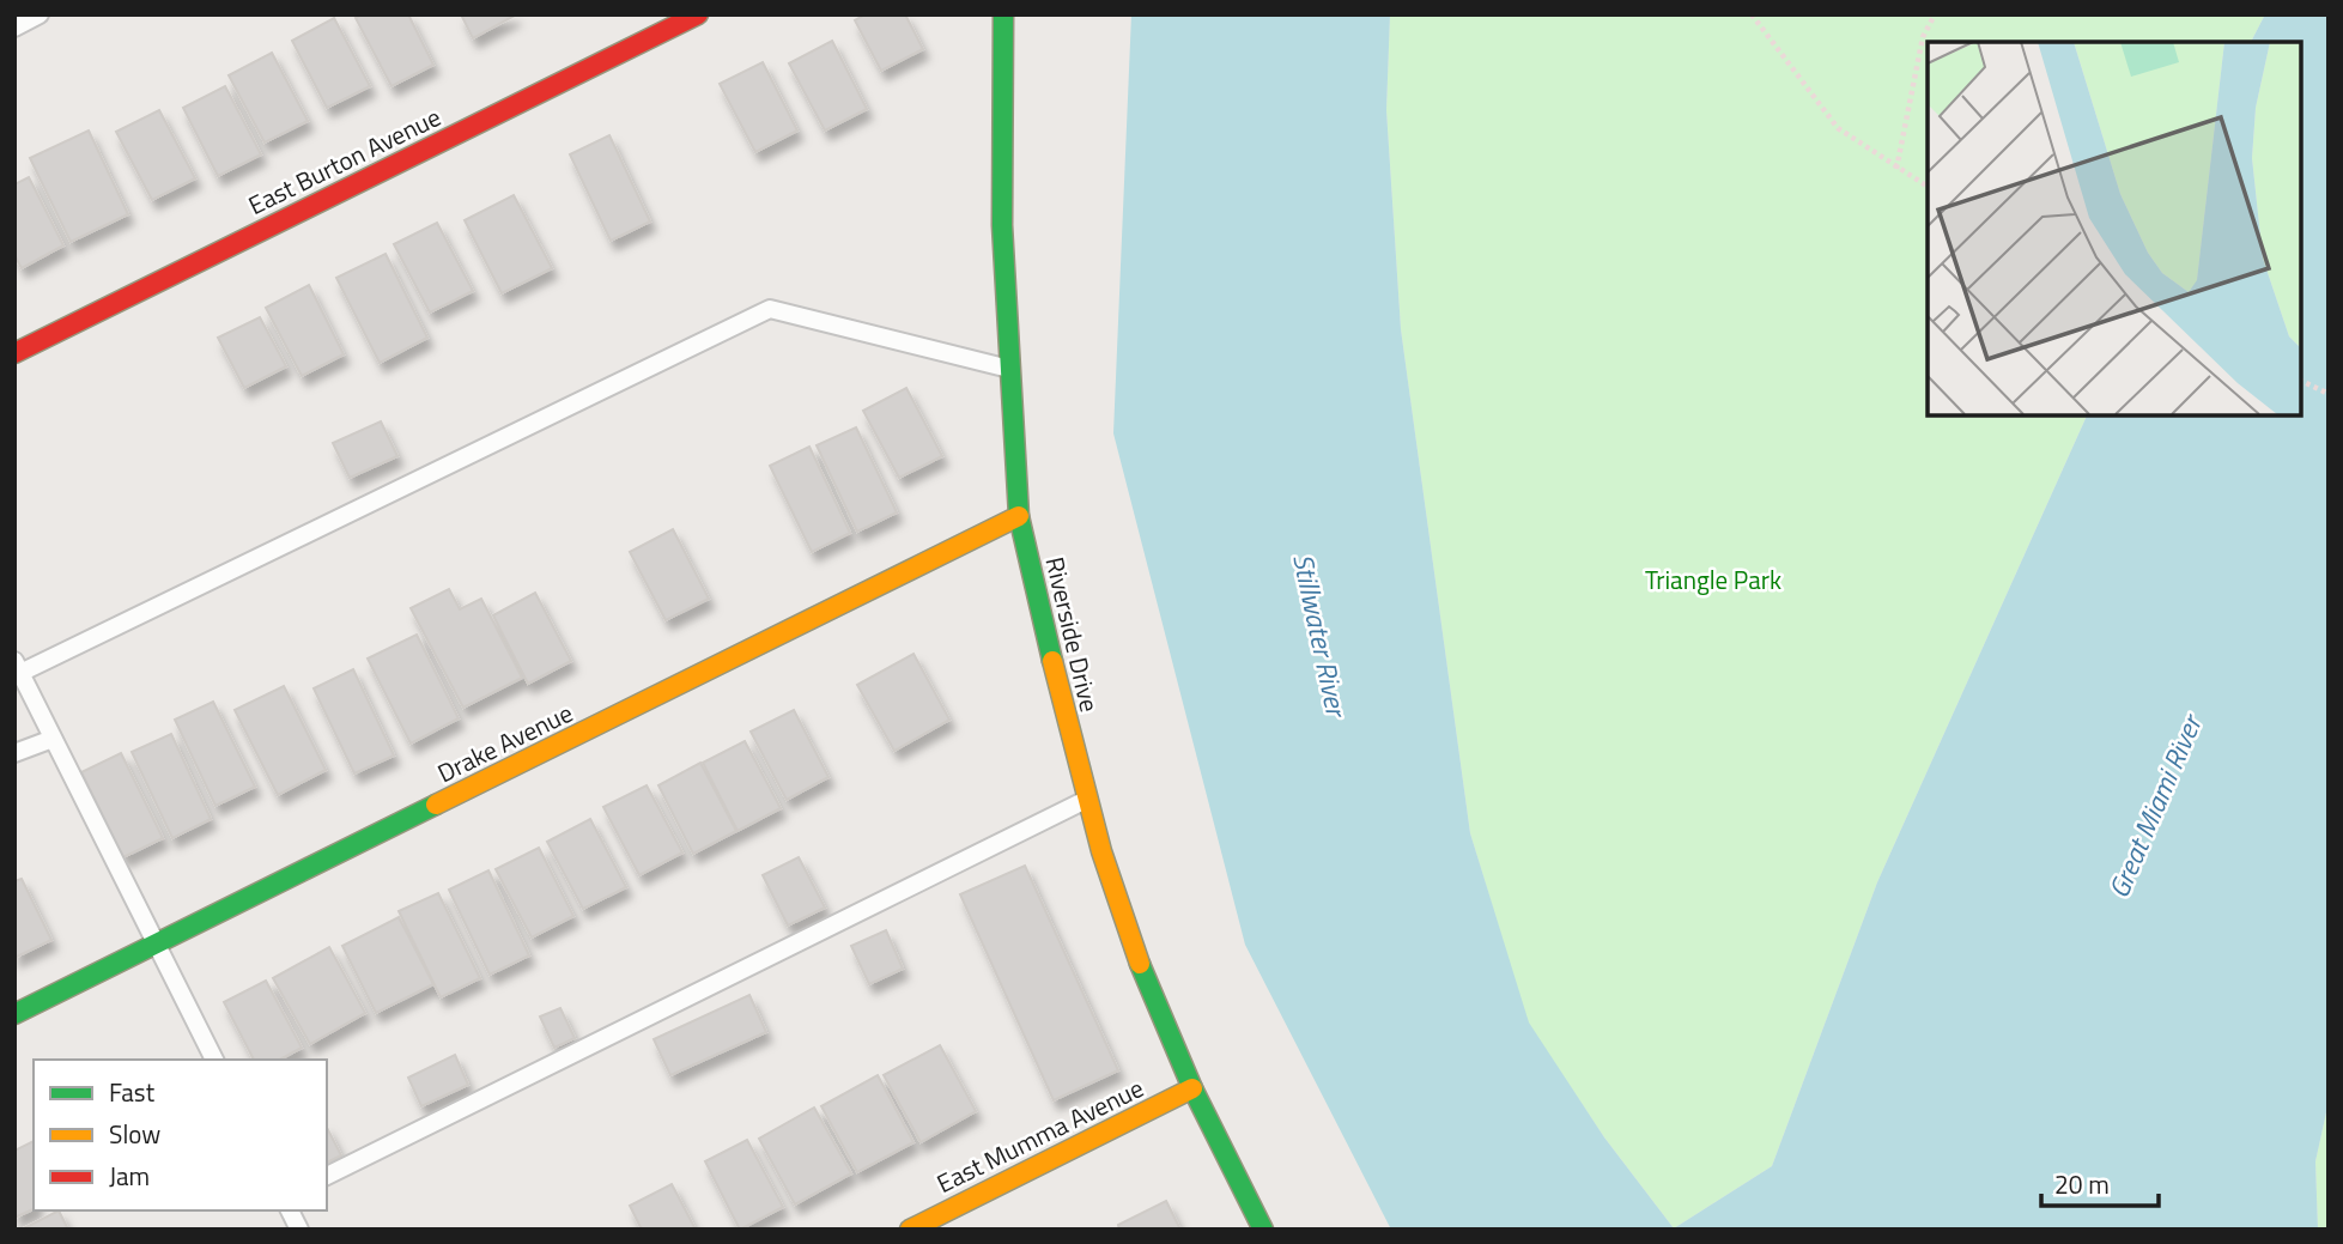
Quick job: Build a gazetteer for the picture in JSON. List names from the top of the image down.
{
  "streets": {
    "street": [
      "East Burton Avenue",
      "Riverside Drive",
      "Drake Avenue",
      "East Mumma Avenue"
    ]
  },
  "crossings": [
    ["Riverside Drive", "Drake Avenue"],
    ["Riverside Drive", "East Mumma Avenue"]
  ],
  "water": ["Stillwater River", "Great Miami River"],
  "parks": ["Triangle Park"],
  "legend": ["Fast", "Slow", "Jam"],
  "scale_bar": "20 m"
}
